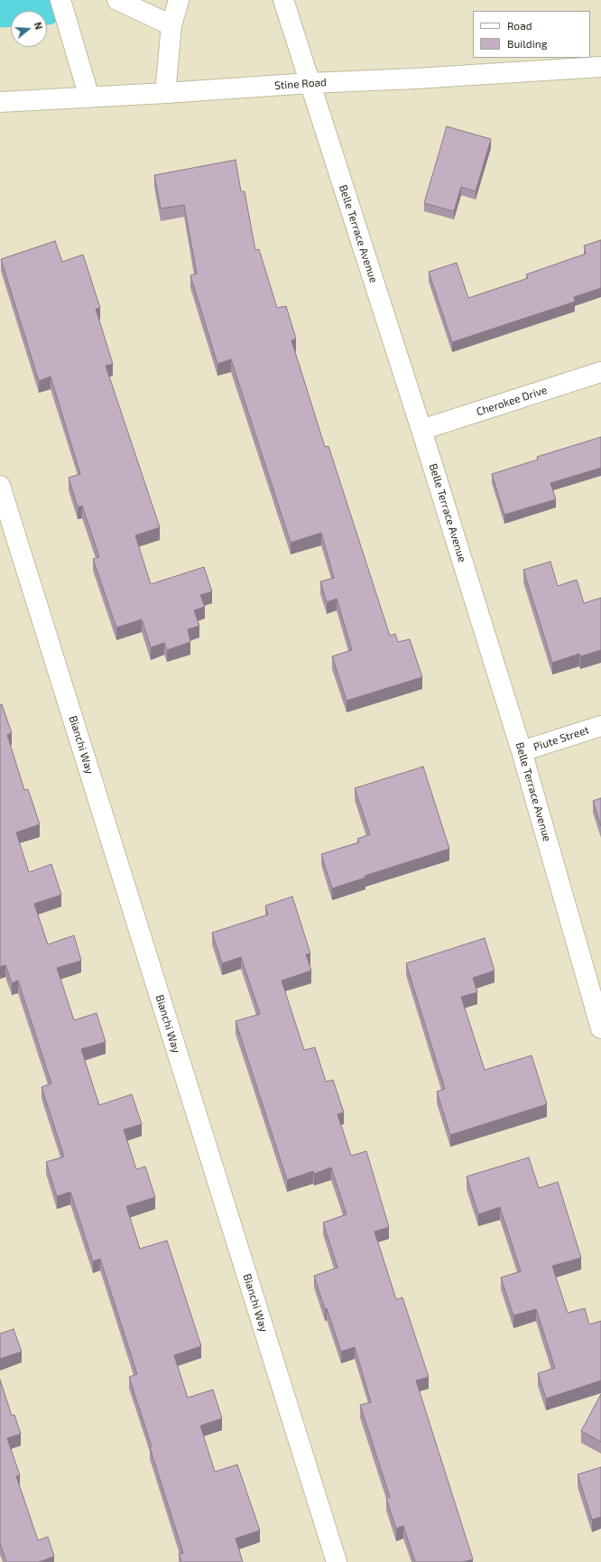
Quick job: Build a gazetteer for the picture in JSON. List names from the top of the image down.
{
  "streets": {
    "street": [
      "Stine Road",
      "Belle Terrace Avenue",
      "Cherokee Drive",
      "Piute Street",
      "Bianchi Way"
    ]
  },
  "crossings": [
    ["Stine Road", "Belle Terrace Avenue"],
    ["Belle Terrace Avenue", "Cherokee Drive"],
    ["Belle Terrace Avenue", "Piute Street"]
  ],
  "legend": ["Road", "Building"],
  "north": "right"
}
